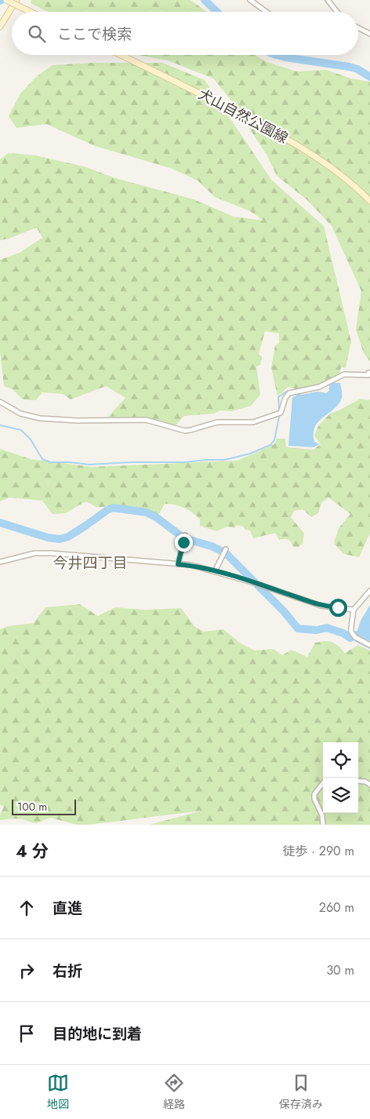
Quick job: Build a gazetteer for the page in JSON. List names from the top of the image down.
{
  "streets": {
    "main road": ["犬山自然公園線"]
  },
  "districts": ["今井四丁目"],
  "scale_bar": "100 m",
  "page": {
    "search": "ここで検索",
    "scale": "100 m",
    "heading": ["4 分", "徒歩 · 290 m"],
    "list": [
      ["直進", "260 m"],
      ["右折", "30 m"],
      "目的地に到着"
    ],
    "nav": ["地図", "経路", "保存済み"]
  }
}
